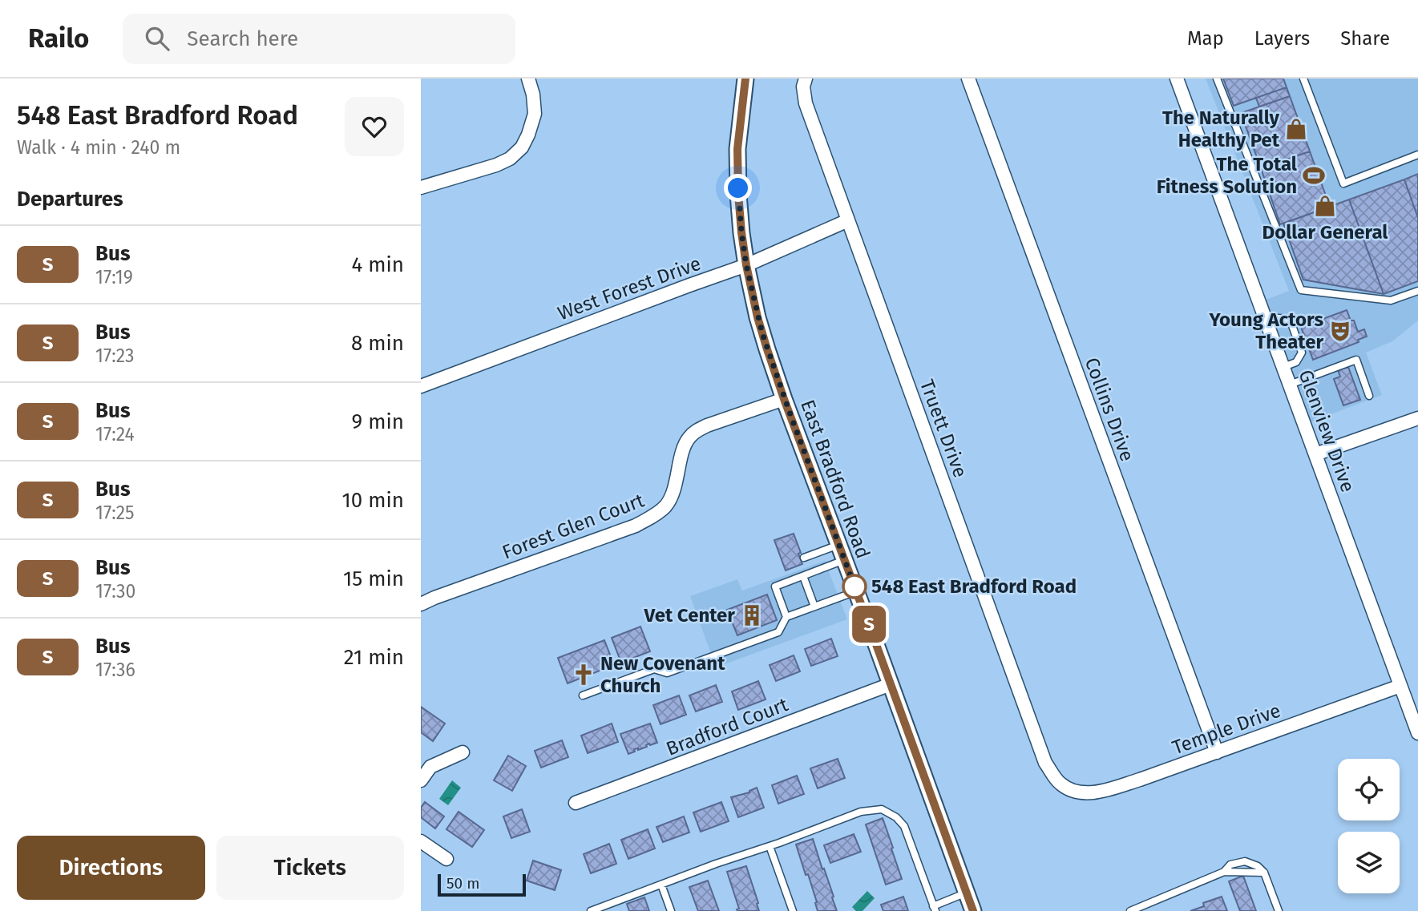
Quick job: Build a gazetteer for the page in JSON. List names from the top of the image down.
{
  "streets": {
    "street": [
      "West Forest Drive",
      "Collins Drive",
      "Truett Drive",
      "Glenview Drive",
      "East Bradford Road",
      "Forest Glen Court",
      "Bradford Court",
      "Temple Drive"
    ]
  },
  "crossings": [
    ["West Forest Drive", "Truett Drive"],
    ["West Forest Drive", "East Bradford Road"],
    ["Collins Drive", "Temple Drive"],
    ["Truett Drive", "Temple Drive"],
    ["Glenview Drive", "Temple Drive"],
    ["East Bradford Road", "Forest Glen Court"],
    ["East Bradford Road", "Bradford Court"]
  ],
  "places": {
    "shop": ["The Naturally Healthy Pet", "Dollar General"],
    "sports": ["The Total Fitness Solution"],
    "theatre": ["Young Actors Theater"],
    "other": ["548 East Bradford Road"],
    "building": ["Vet Center"],
    "church": ["New Covenant Church"]
  },
  "lines": ["bus line S"],
  "scale_bar": "50 m",
  "page": {
    "header": "Railo",
    "search": "Search here",
    "nav": ["Map", "Layers", "Share"],
    "heading": [
      ["548 East Bradford Road", "Walk · 4 min · 240 m"],
      "Departures"
    ],
    "on_map": "S",
    "list": [
      {
        "mark": "S",
        "name": "Bus",
        "note": "17:19",
        "value": "4 min"
      },
      {
        "mark": "S",
        "name": "Bus",
        "note": "17:23",
        "value": "8 min"
      },
      {
        "mark": "S",
        "name": "Bus",
        "note": "17:24",
        "value": "9 min"
      },
      {
        "mark": "S",
        "name": "Bus",
        "note": "17:25",
        "value": "10 min"
      },
      {
        "mark": "S",
        "name": "Bus",
        "note": "17:30",
        "value": "15 min"
      },
      {
        "mark": "S",
        "name": "Bus",
        "note": "17:36",
        "value": "21 min"
      }
    ],
    "buttons": ["Directions", "Tickets"],
    "scale": "50 m"
  }
}
